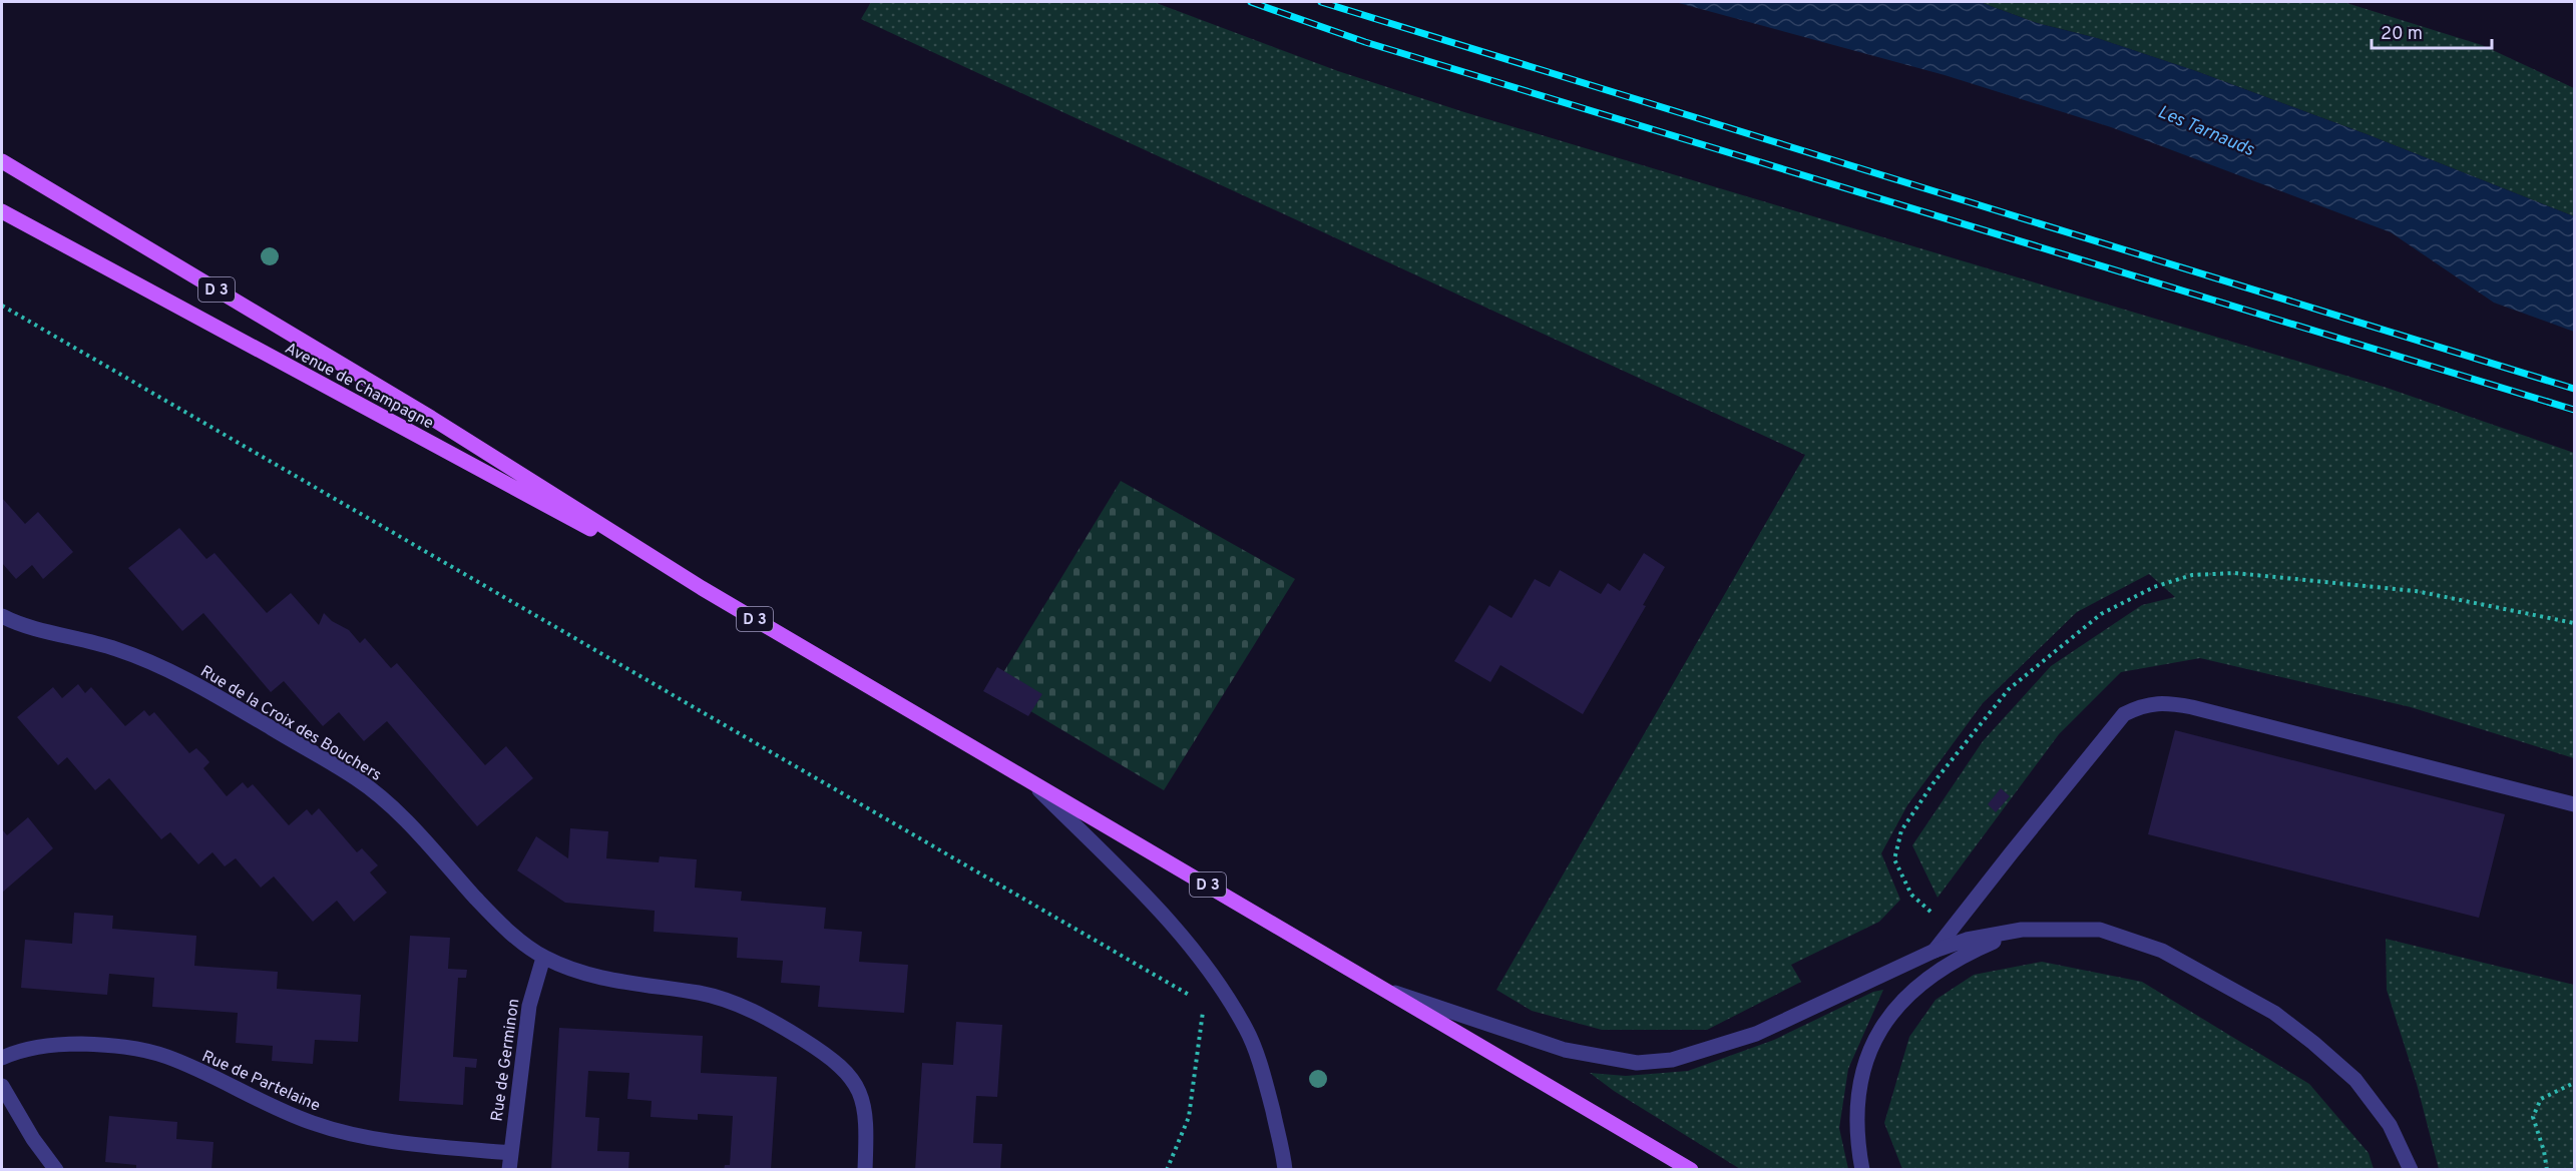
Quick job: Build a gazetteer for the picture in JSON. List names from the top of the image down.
{
  "streets": {
    "main road": ["D 3", "Avenue de Champagne"],
    "street": ["Rue de la Croix des Bouchers", "Rue de Germinon", "Rue de Partelaine"]
  },
  "crossings": [
    ["D 3", "Avenue de Champagne"],
    ["Rue de la Croix des Bouchers", "Rue de Germinon"],
    ["Rue de Germinon", "Rue de Partelaine"]
  ],
  "water": ["Les Tarnauds"],
  "scale_bar": "20 m"
}
